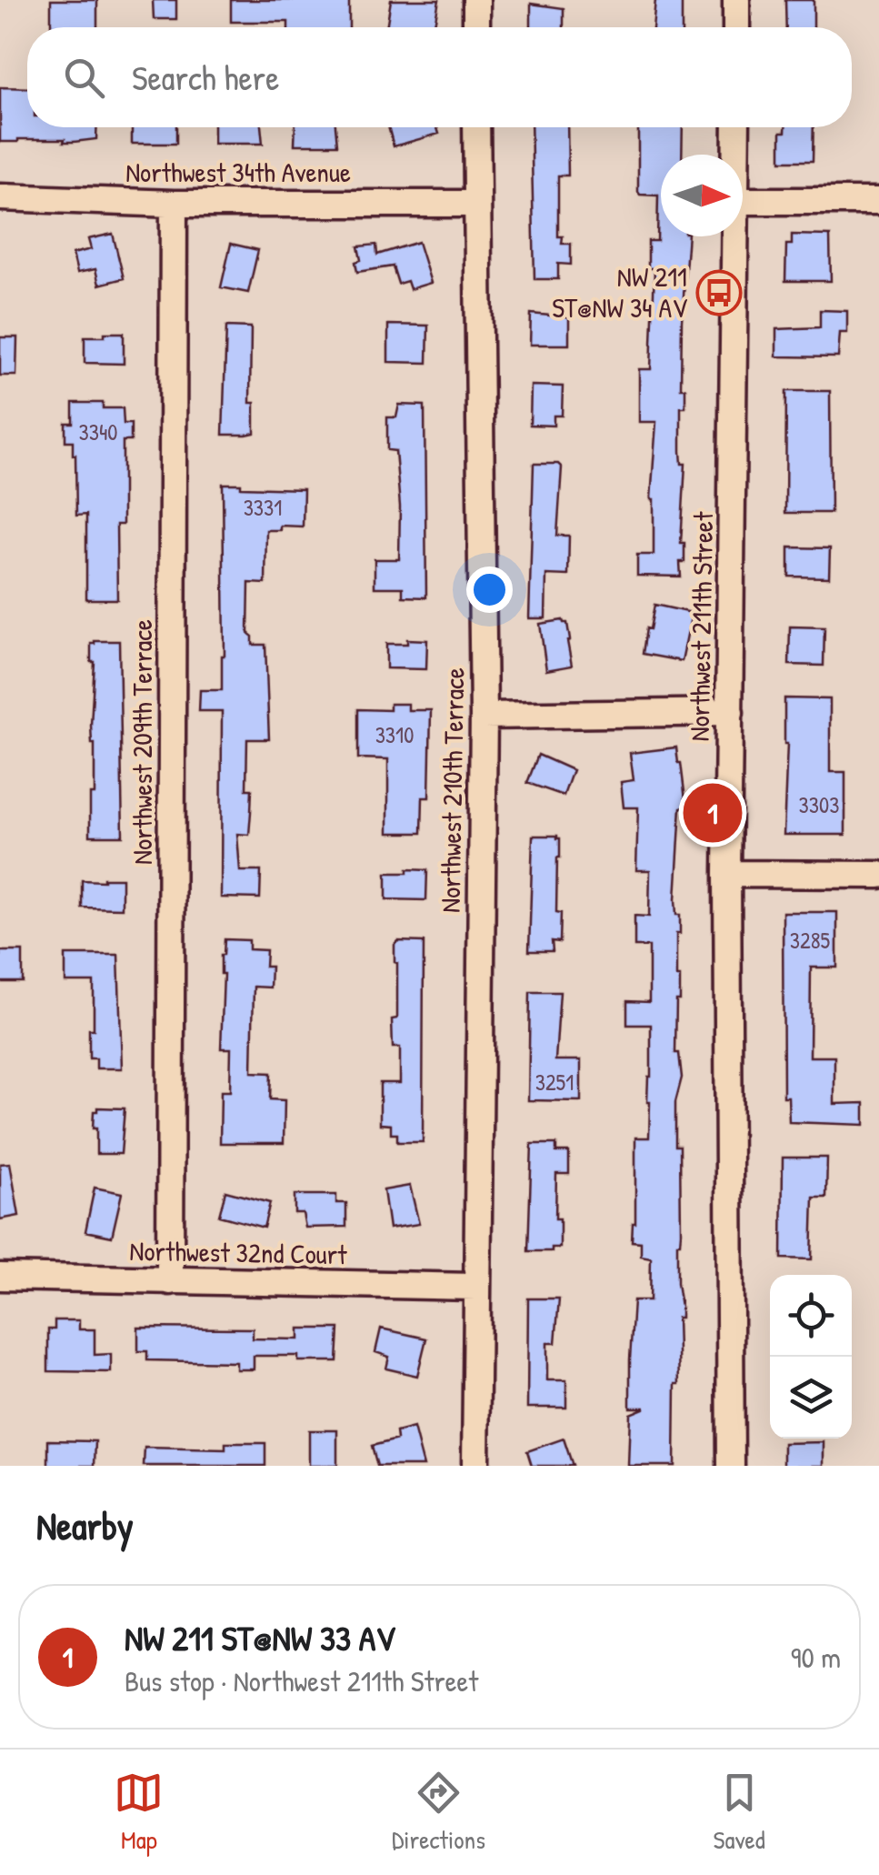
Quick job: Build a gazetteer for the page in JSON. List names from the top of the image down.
{
  "streets": {
    "street": [
      "Northwest 34th Avenue",
      "Northwest 211th Street",
      "Northwest 209th Terrace",
      "Northwest 210th Terrace",
      "Northwest 32nd Court"
    ]
  },
  "crossings": [
    ["Northwest 34th Avenue", "Northwest 209th Terrace"],
    ["Northwest 34th Avenue", "Northwest 210th Terrace"],
    ["Northwest 209th Terrace", "Northwest 32nd Court"],
    ["Northwest 210th Terrace", "Northwest 32nd Court"]
  ],
  "places": {
    "bus stop": ["NW 211 ST@NW 34 AV"]
  },
  "house_numbers": [
    "3340",
    "3331",
    "3310",
    "3303",
    "3285",
    "3251"
  ],
  "north": "right",
  "page": {
    "search": "Search here",
    "pins": "1",
    "heading": "Nearby",
    "list": [
      {
        "mark": "1",
        "name": "NW 211 ST@NW 33 AV",
        "note": "Bus stop · Northwest 211th Street",
        "value": "90 m"
      }
    ],
    "nav": ["Map", "Directions", "Saved"]
  }
}
